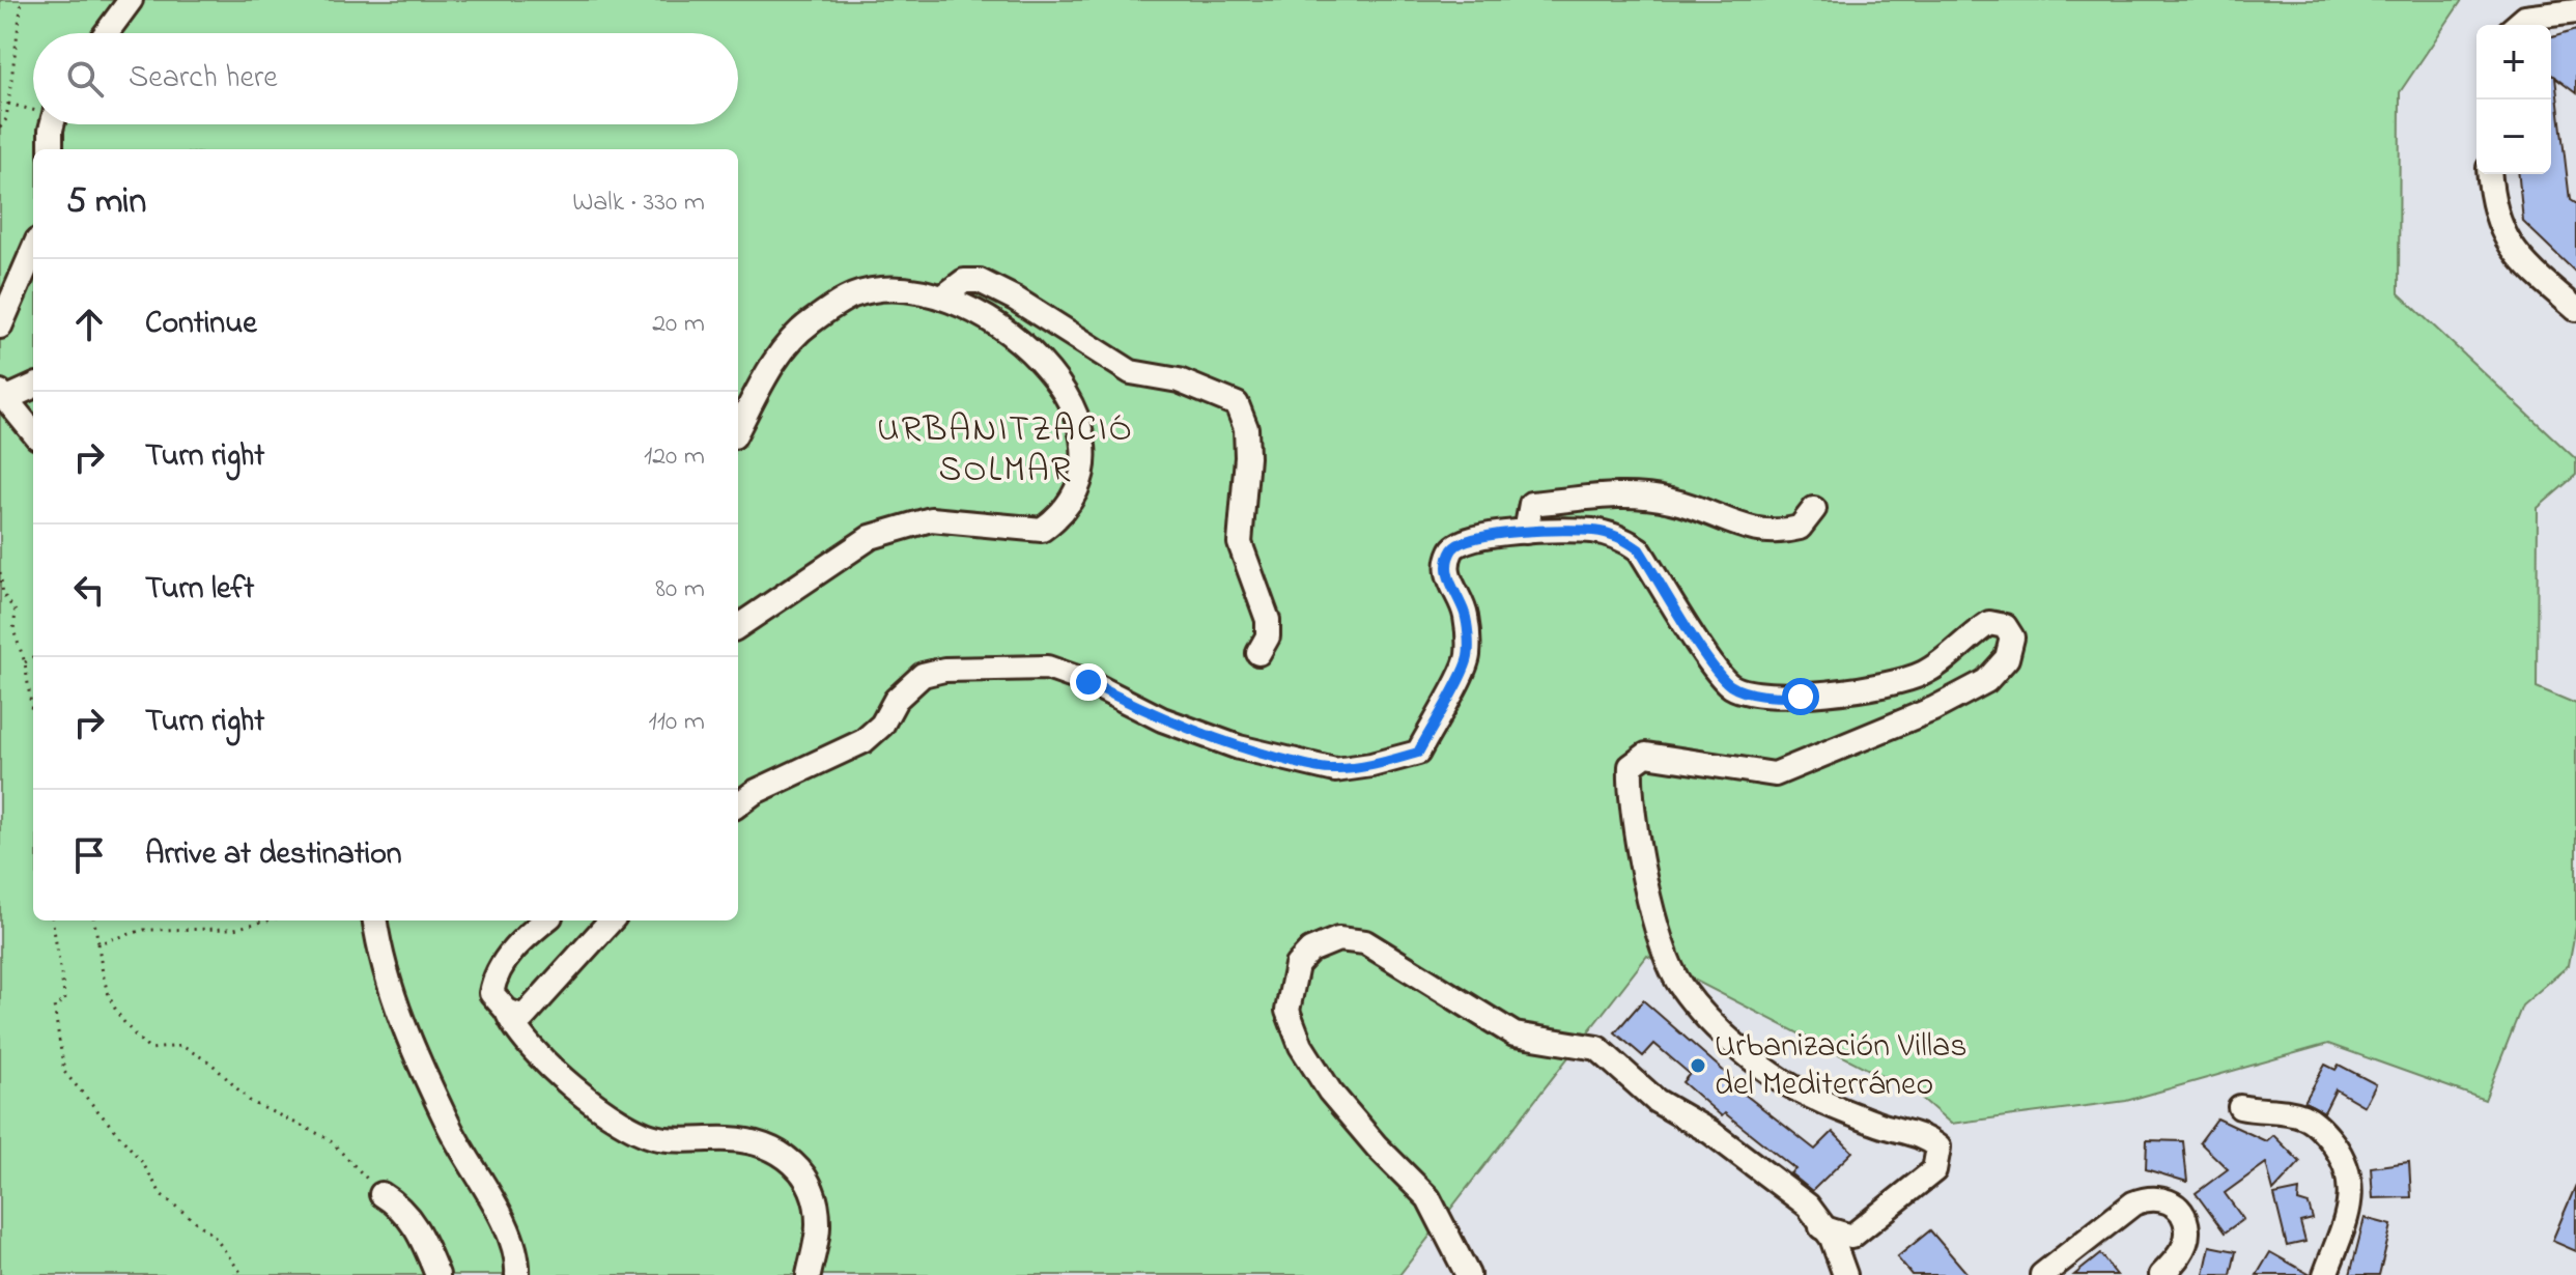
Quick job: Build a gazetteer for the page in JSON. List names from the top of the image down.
{
  "districts": ["URBANITZACIÓ SOLMAR"],
  "places": ["Urbanización Villas del Mediterráneo"],
  "page": {
    "map_buttons": ["+", "−"],
    "search": "Search here",
    "heading": ["5 min", "Walk · 330 m"],
    "list": [
      ["Continue", "20 m"],
      ["Turn right", "120 m"],
      ["Turn left", "80 m"],
      ["Turn right", "110 m"],
      "Arrive at destination"
    ]
  }
}
